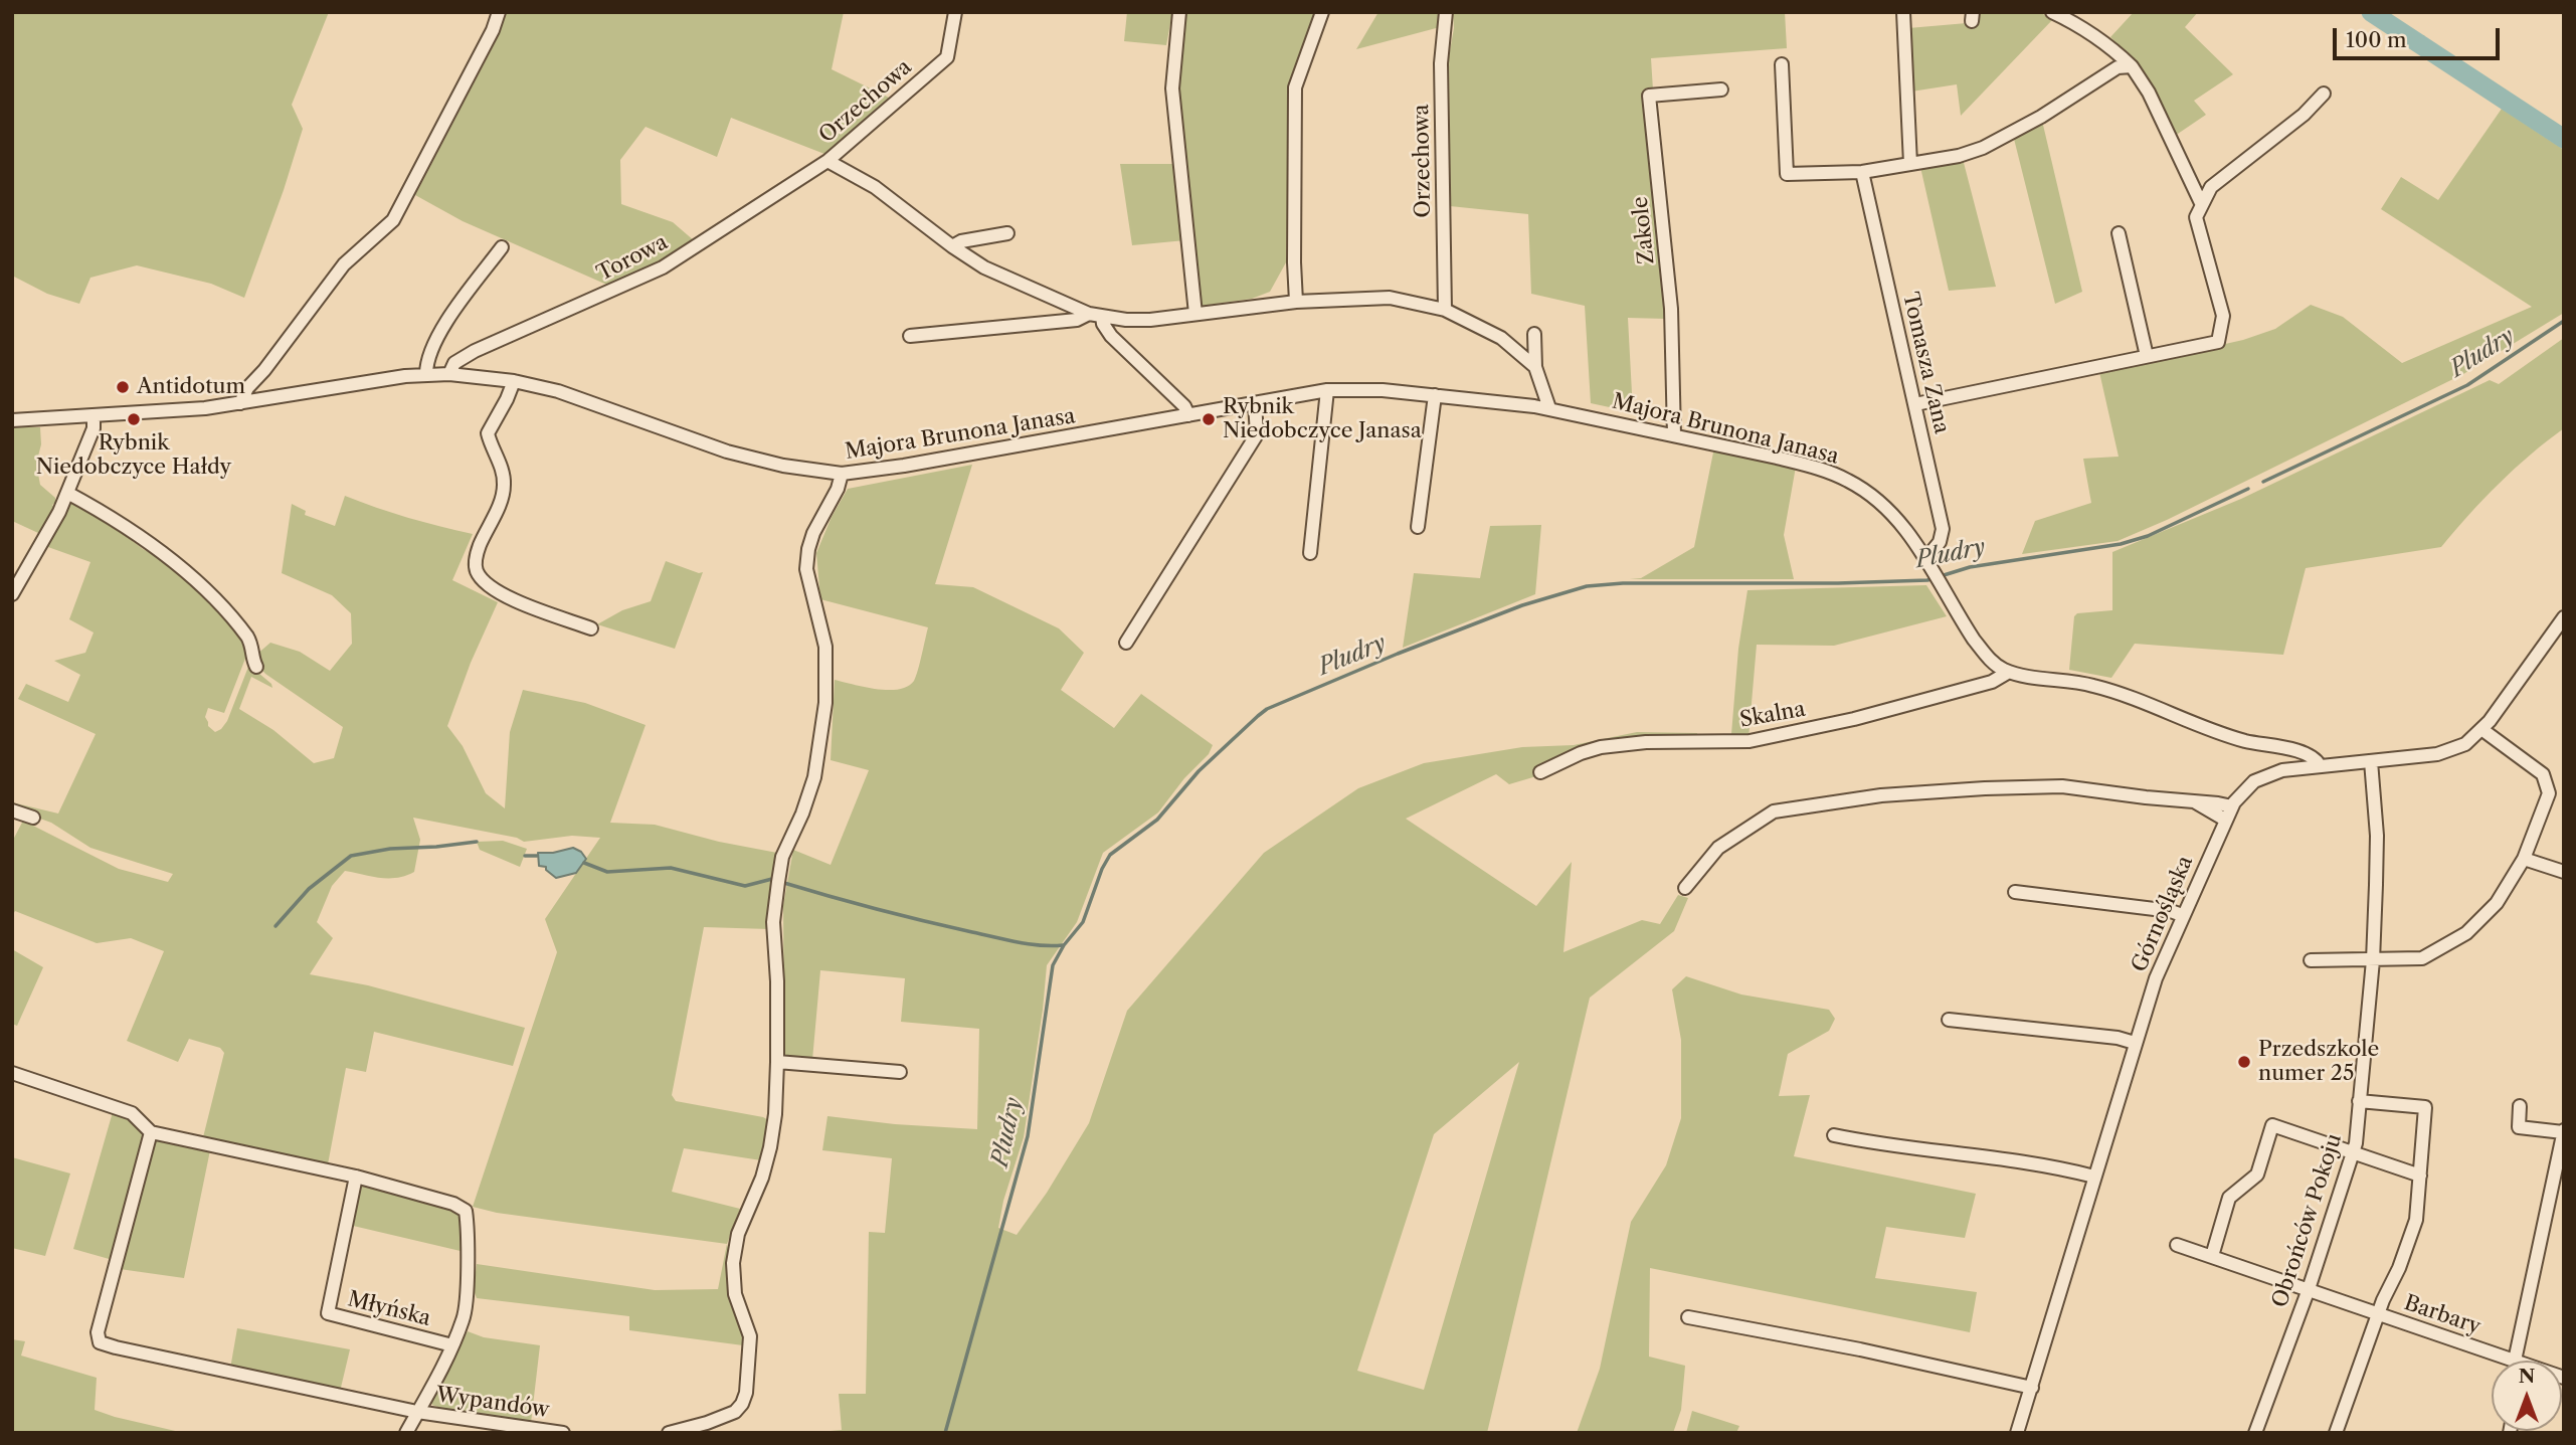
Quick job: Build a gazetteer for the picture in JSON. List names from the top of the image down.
{
  "streets": {
    "street": [
      "Orzechowa",
      "Zakole",
      "Torowa",
      "Tomasza Zana",
      "Majora Brunona Janasa",
      "Skalna",
      "Górnośląska",
      "Obrońców Pokoju",
      "Młyńska",
      "Barbary",
      "Wypandów"
    ]
  },
  "crossings": [
    ["Orzechowa", "Torowa"],
    ["Zakole", "Majora Brunona Janasa"],
    ["Torowa", "Majora Brunona Janasa"],
    ["Tomasza Zana", "Majora Brunona Janasa"],
    ["Majora Brunona Janasa", "Skalna"],
    ["Górnośląska", "Obrońców Pokoju"],
    ["Obrońców Pokoju", "Barbary"],
    ["Młyńska", "Wypandów"]
  ],
  "water": ["Pludry"],
  "places": [
    "Antidotum",
    "Rybnik Niedobczyce Hałdy",
    "Rybnik Niedobczyce Janasa",
    "Przedszkole numer 25"
  ],
  "scale_bar": "100 m",
  "north": "top"
}
